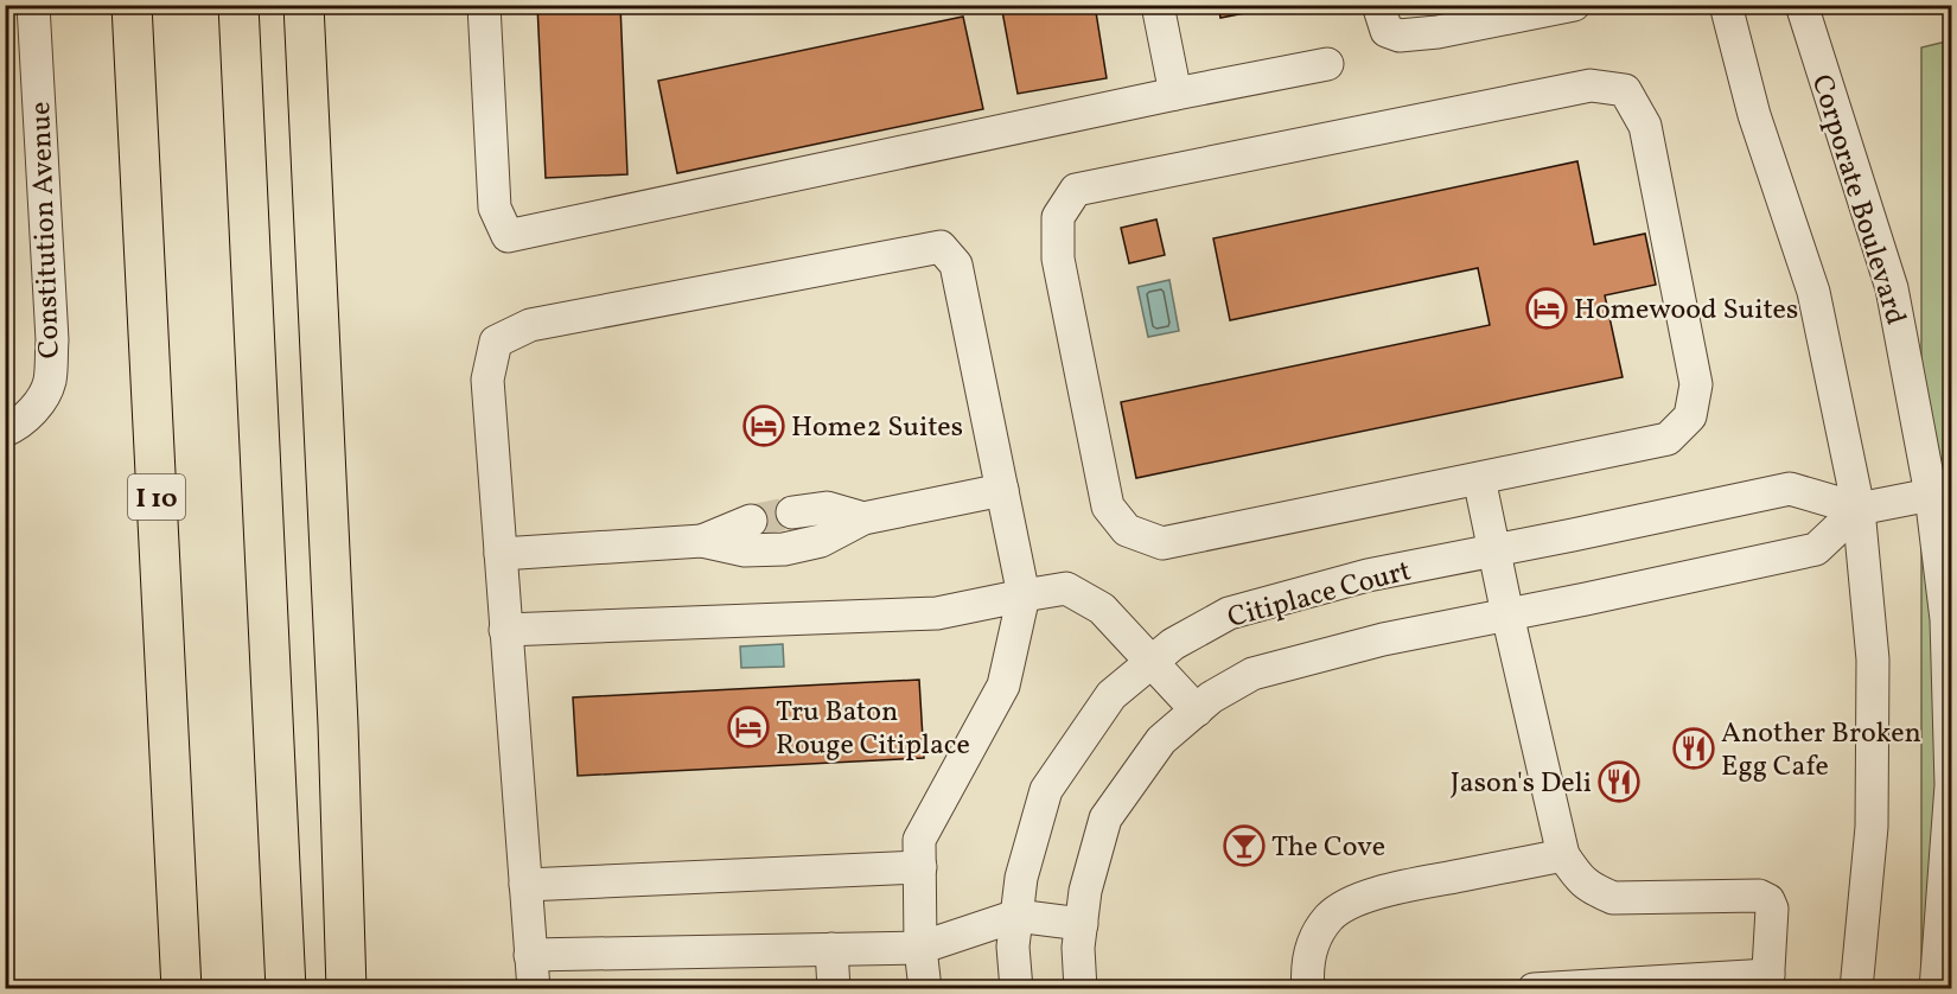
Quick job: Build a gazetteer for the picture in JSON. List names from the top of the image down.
{
  "streets": {
    "highway": ["I 10"],
    "street": ["Corporate Boulevard", "Constitution Avenue", "Citiplace Court"]
  },
  "crossings": [
    ["Corporate Boulevard", "Citiplace Court"]
  ],
  "places": {
    "hotel": ["Homewood Suites", "Home2 Suites", "Tru Baton Rouge Citiplace"],
    "restaurant": ["Another Broken Egg Cafe", "Jason's Deli"],
    "bar": ["The Cove"]
  }
}
